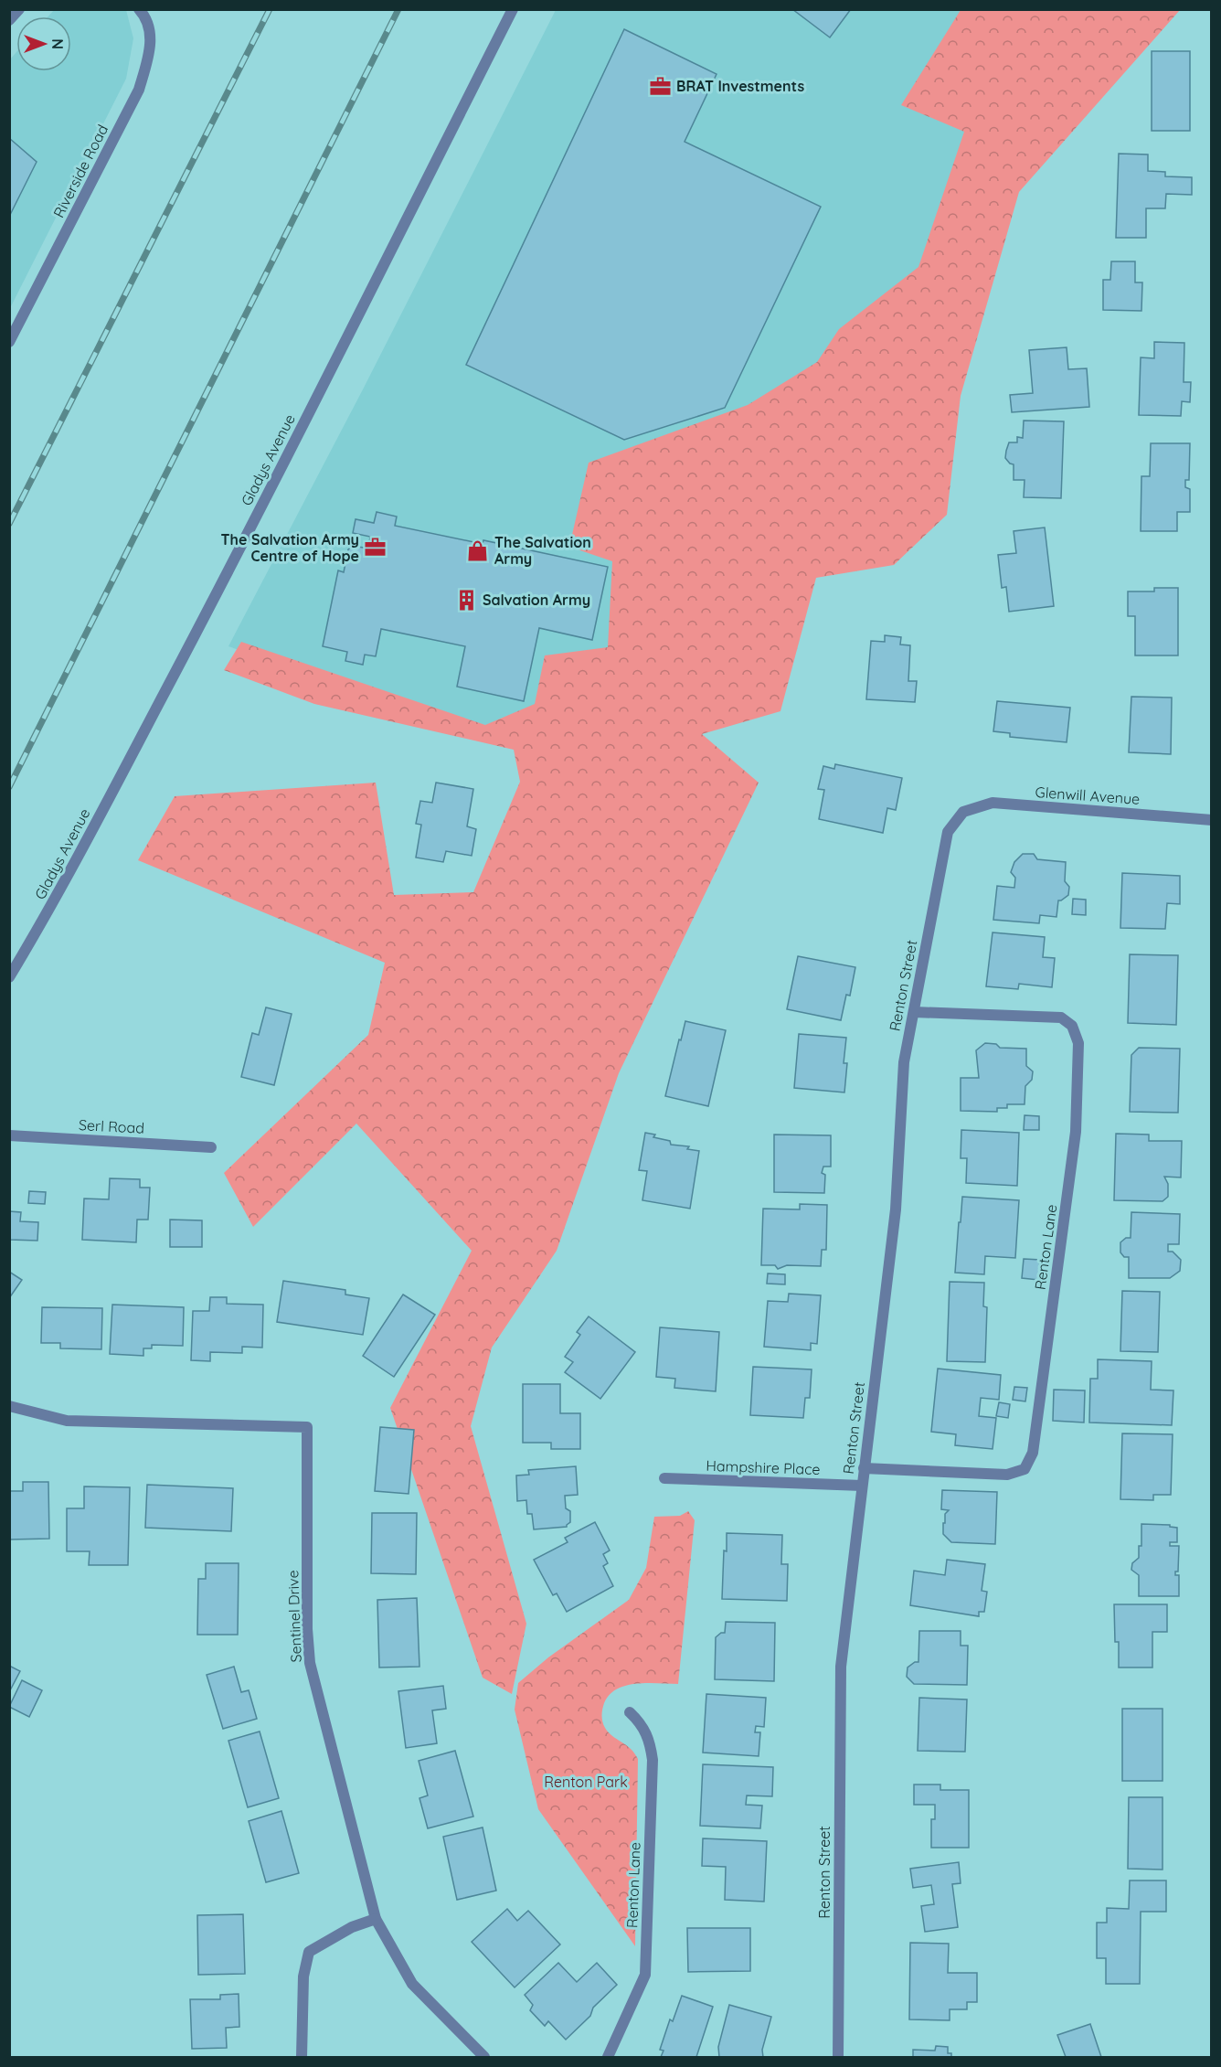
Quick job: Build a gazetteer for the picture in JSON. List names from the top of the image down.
{
  "streets": {
    "street": [
      "Riverside Road",
      "Gladys Avenue",
      "Glenwill Avenue",
      "Renton Street",
      "Serl Road",
      "Renton Lane",
      "Hampshire Place",
      "Sentinel Drive"
    ]
  },
  "crossings": [
    ["Glenwill Avenue", "Renton Street"],
    ["Renton Street", "Renton Lane"],
    ["Renton Street", "Hampshire Place"]
  ],
  "parks": ["Renton Park"],
  "places": {
    "office": ["BRAT Investments", "The Salvation Army Centre of Hope"],
    "shop": ["The Salvation Army"],
    "building": ["Salvation Army"]
  },
  "north": "right"
}
